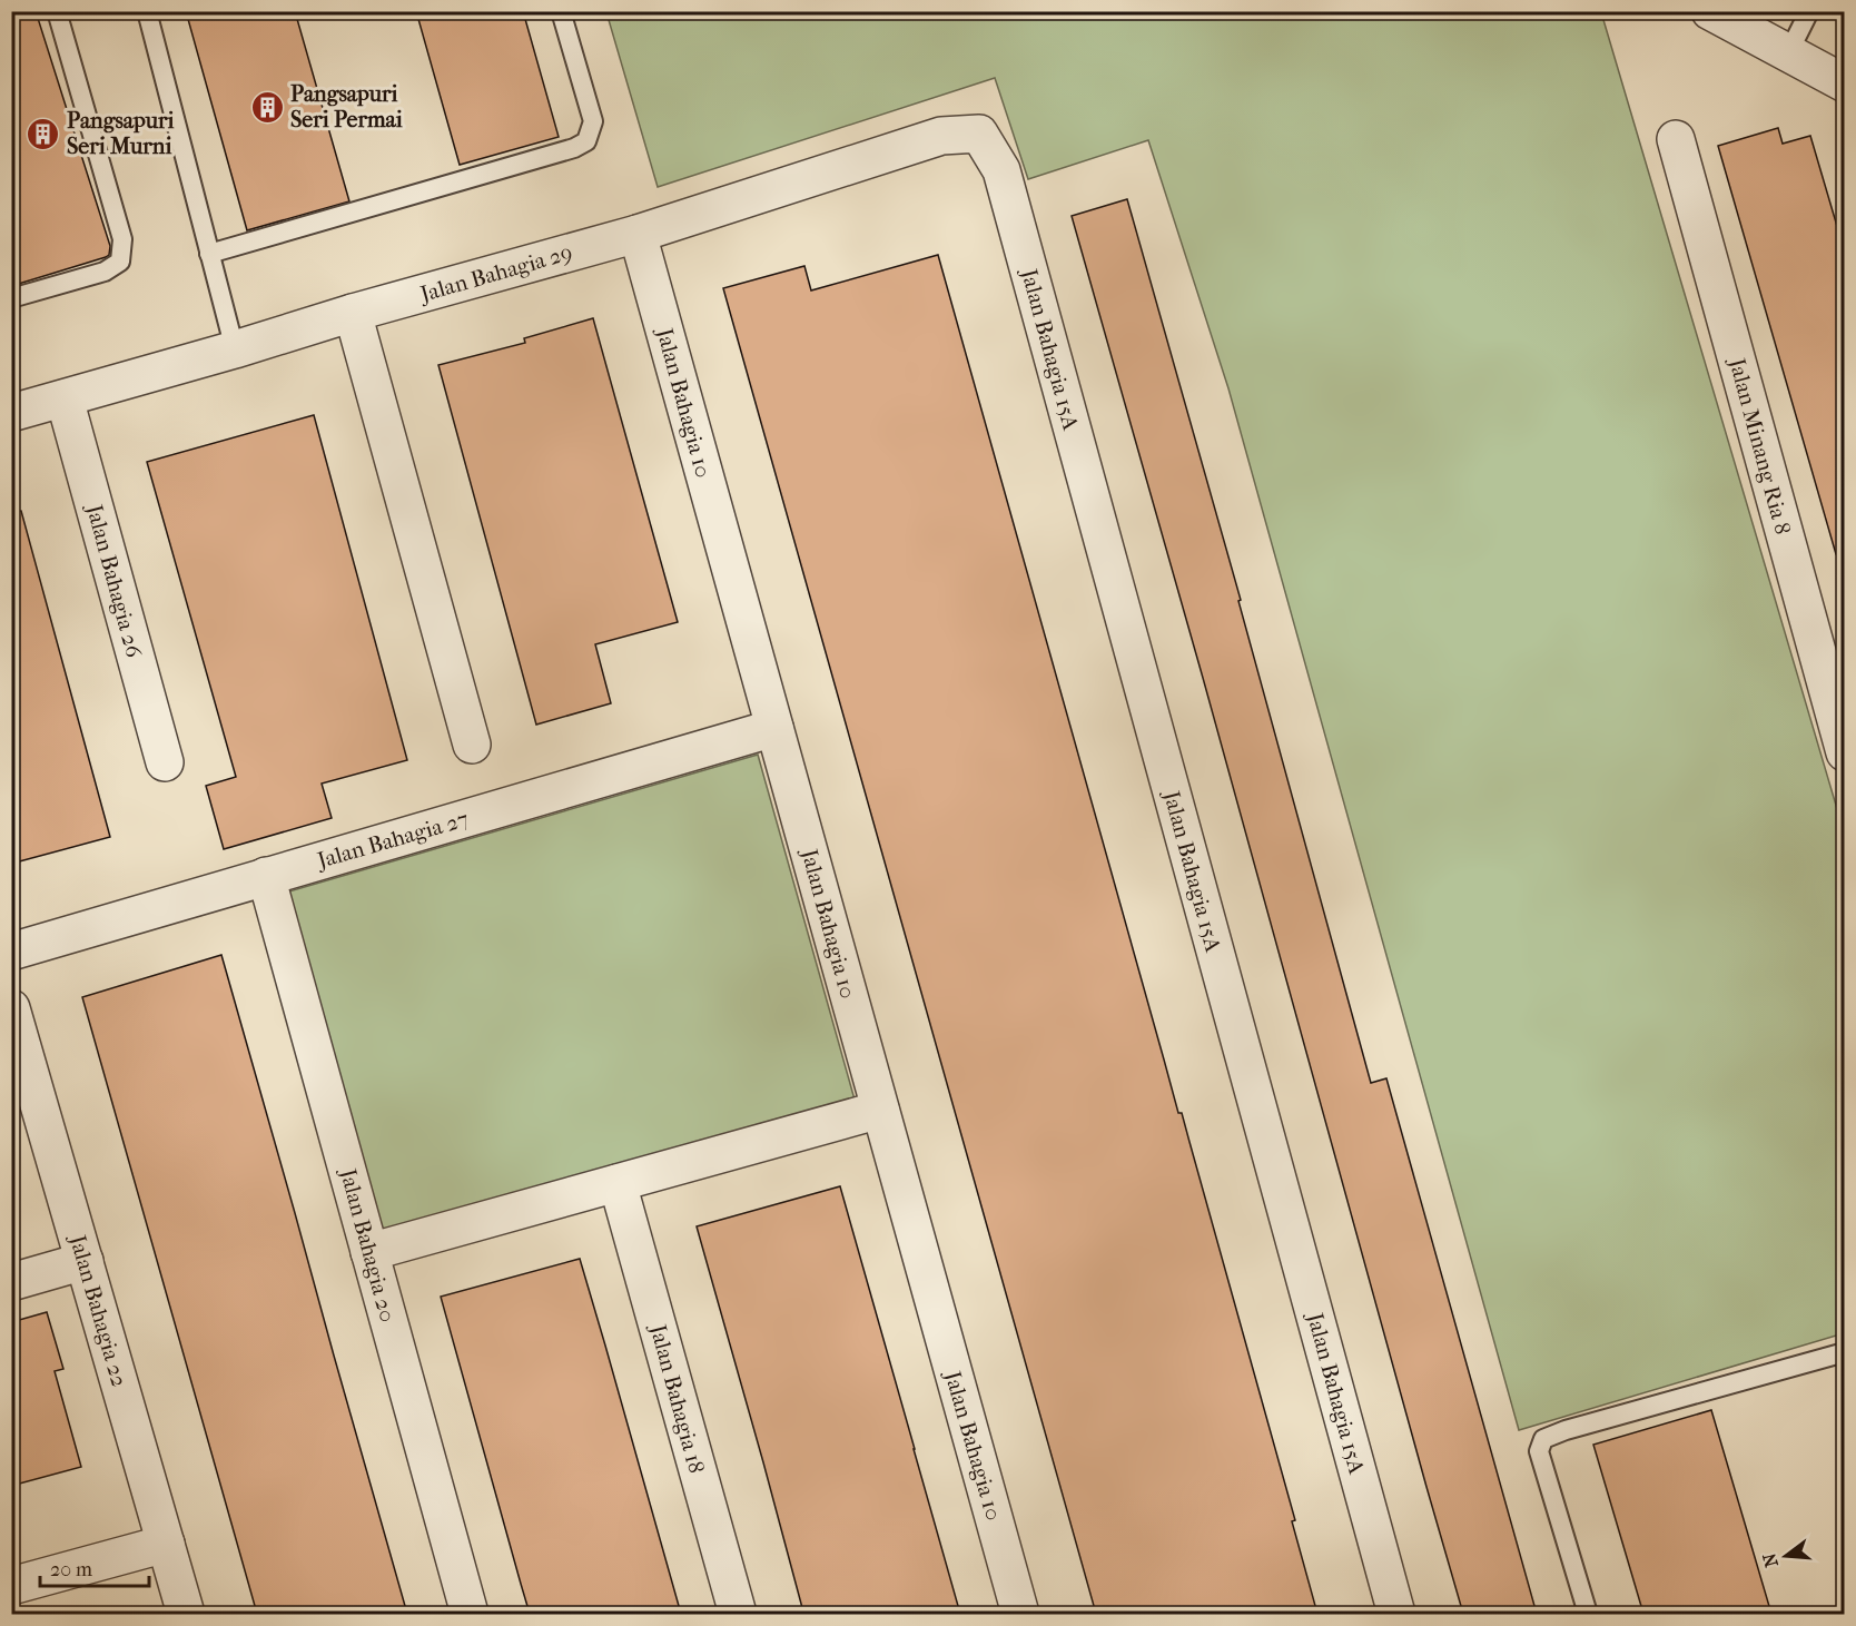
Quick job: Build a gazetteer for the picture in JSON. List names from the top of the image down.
{
  "streets": {
    "street": [
      "Jalan Bahagia 29",
      "Jalan Bahagia 15A",
      "Jalan Bahagia 10",
      "Jalan Minang Ria 8",
      "Jalan Bahagia 26",
      "Jalan Bahagia 27",
      "Jalan Bahagia 20",
      "Jalan Bahagia 22",
      "Jalan Bahagia 18"
    ]
  },
  "crossings": [
    ["Jalan Bahagia 29", "Jalan Bahagia 15A"],
    ["Jalan Bahagia 29", "Jalan Bahagia 10"],
    ["Jalan Bahagia 29", "Jalan Bahagia 26"],
    ["Jalan Bahagia 10", "Jalan Bahagia 27"],
    ["Jalan Bahagia 27", "Jalan Bahagia 20"]
  ],
  "places": {
    "building": ["Pangsapuri Seri Permai", "Pangsapuri Seri Murni"]
  },
  "scale_bar": "20 m",
  "north": "left"
}
